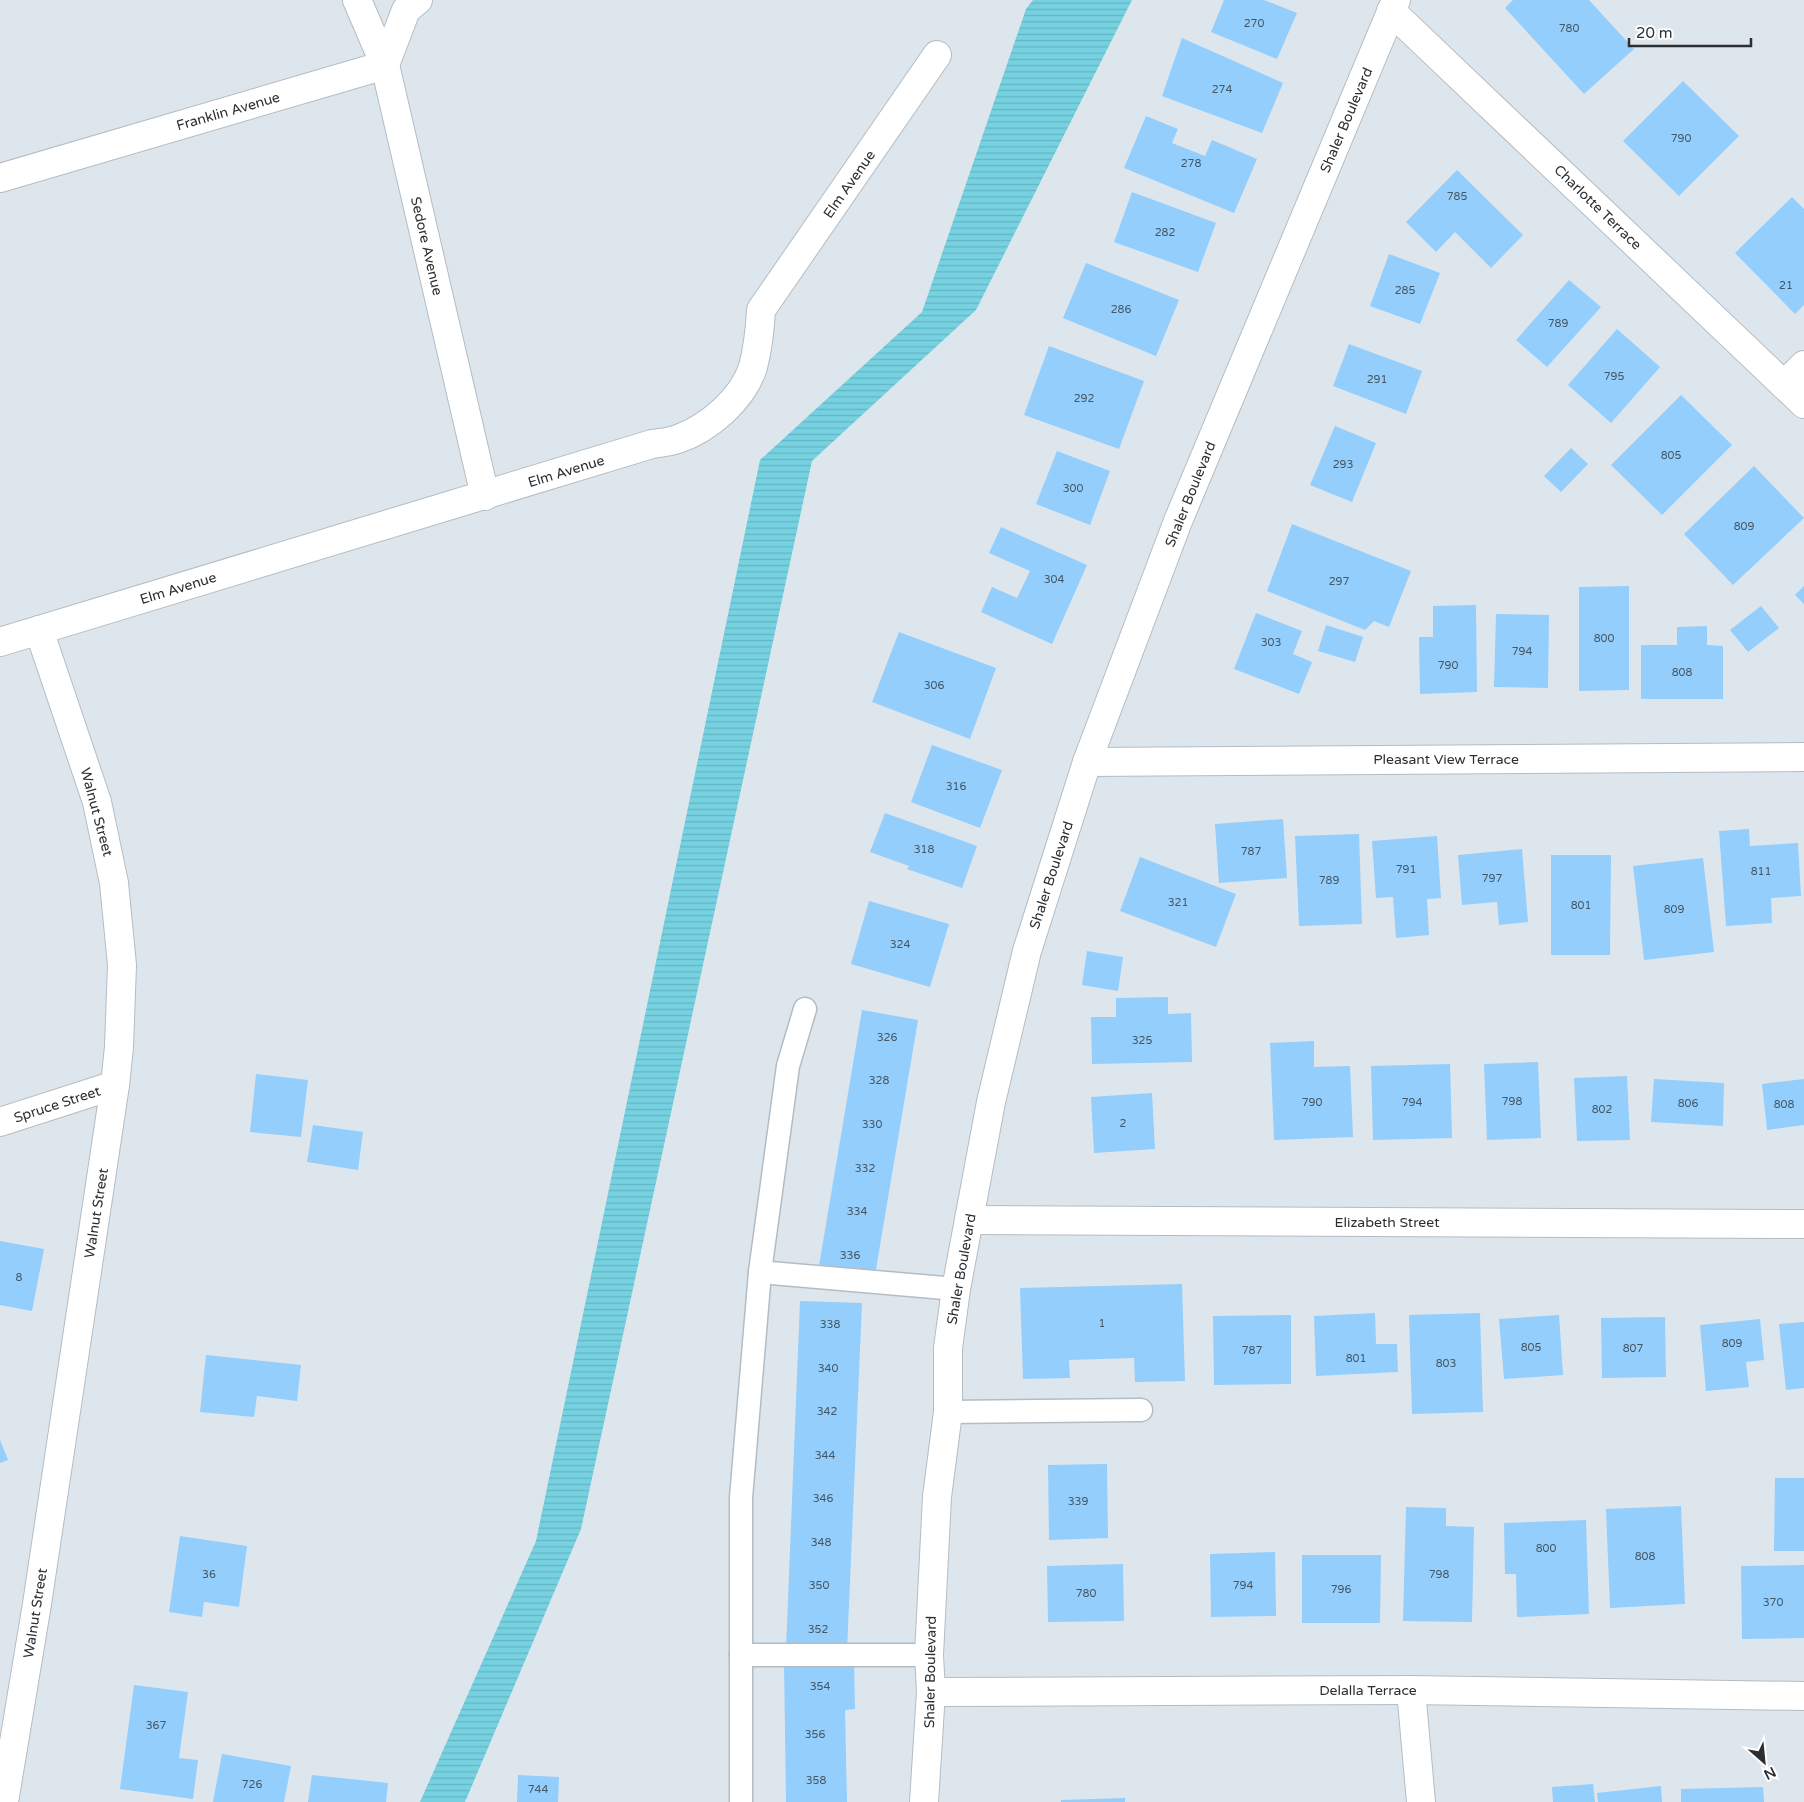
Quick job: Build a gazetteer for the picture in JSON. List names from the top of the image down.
{
  "streets": {
    "street": [
      "Franklin Avenue",
      "Shaler Boulevard",
      "Elm Avenue",
      "Charlotte Terrace",
      "Sedore Avenue",
      "Pleasant View Terrace",
      "Walnut Street",
      "Spruce Street",
      "Elizabeth Street",
      "Delalla Terrace"
    ]
  },
  "crossings": [
    ["Franklin Avenue", "Sedore Avenue"],
    ["Shaler Boulevard", "Charlotte Terrace"],
    ["Shaler Boulevard", "Pleasant View Terrace"],
    ["Shaler Boulevard", "Elizabeth Street"],
    ["Shaler Boulevard", "Delalla Terrace"],
    ["Elm Avenue", "Sedore Avenue"],
    ["Elm Avenue", "Walnut Street"],
    ["Walnut Street", "Spruce Street"]
  ],
  "house_numbers": [
    "270",
    "780",
    "274",
    "790",
    "278",
    "785",
    "282",
    "21",
    "285",
    "286",
    "789",
    "795",
    "291",
    "292",
    "805",
    "293",
    "300",
    "809",
    "304",
    "297",
    "800",
    "303",
    "794",
    "790",
    "808",
    "306",
    "316",
    "318",
    "787",
    "791",
    "811",
    "797",
    "789",
    "321",
    "801",
    "809",
    "324",
    "326",
    "325",
    "328",
    "798",
    "790",
    "794",
    "806",
    "808",
    "802",
    "2",
    "330",
    "332",
    "334",
    "336",
    "8",
    "1",
    "338",
    "809",
    "805",
    "807",
    "787",
    "801",
    "803",
    "340",
    "342",
    "344",
    "346",
    "339",
    "348",
    "800",
    "808",
    "36",
    "798",
    "350",
    "794",
    "796",
    "780",
    "370",
    "352",
    "354",
    "367",
    "356",
    "358",
    "726",
    "744"
  ],
  "scale_bar": "20 m",
  "north": "bottom right"
}
